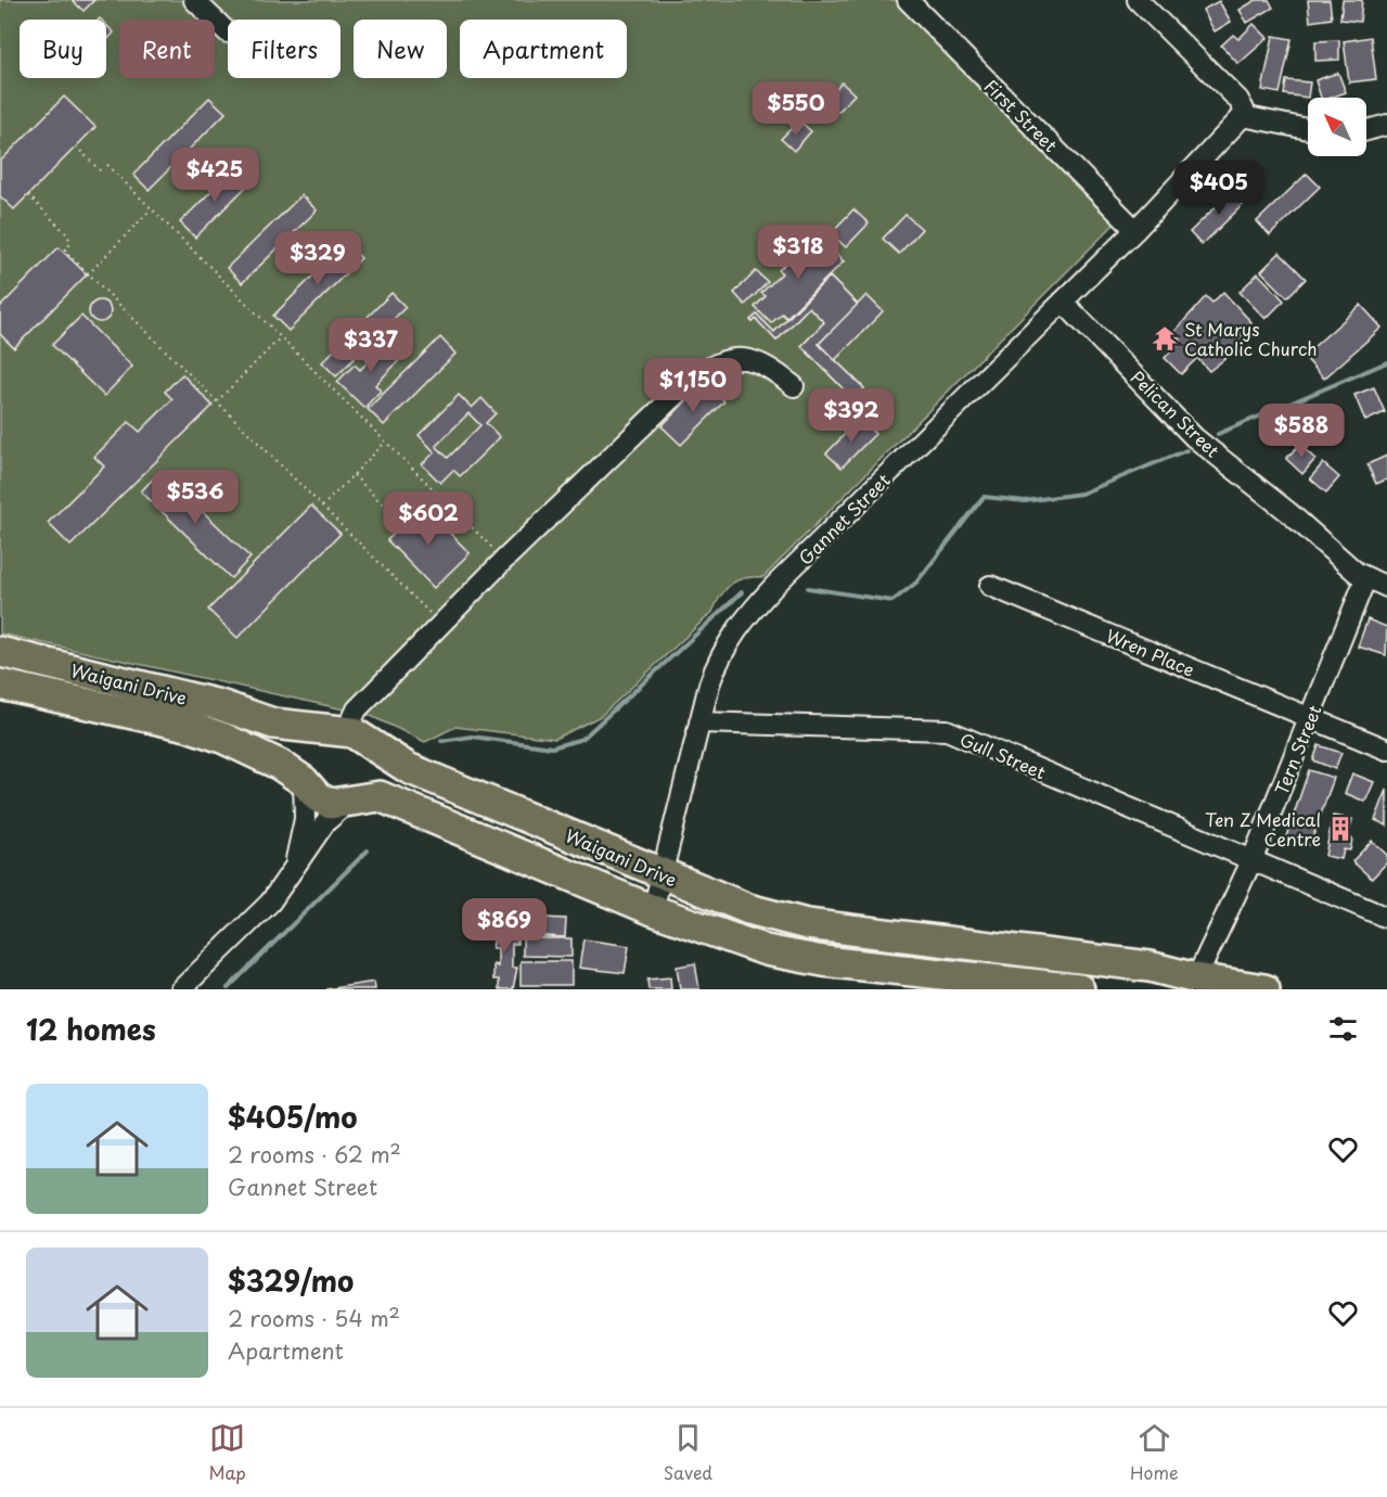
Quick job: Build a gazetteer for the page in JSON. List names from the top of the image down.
{
  "streets": {
    "highway": ["Waigani Drive"],
    "street": [
      "First Street",
      "Pelican Street",
      "Gannet Street",
      "Wren Place",
      "Tern Street",
      "Gull Street"
    ]
  },
  "crossings": [
    ["First Street", "Gannet Street"],
    ["Pelican Street", "Gannet Street"],
    ["Pelican Street", "Tern Street"],
    ["Gannet Street", "Waigani Drive"],
    ["Gannet Street", "Gull Street"],
    ["Wren Place", "Tern Street"],
    ["Waigani Drive", "Tern Street"],
    ["Tern Street", "Gull Street"]
  ],
  "places": {
    "temple": ["St Marys Catholic Church"],
    "building": ["Ten Z Medical Centre"]
  },
  "north": "top left",
  "page": {
    "chip": [
      "Buy",
      "Rent",
      "Filters",
      "New",
      "Apartment"
    ],
    "price": [
      "$550",
      "$425",
      "$405",
      "$318",
      "$329",
      "$337",
      "$1,150",
      "$392",
      "$588",
      "$536",
      "$602",
      "$869"
    ],
    "heading": "12 homes",
    "list": [
      {
        "name": "$405/mo",
        "note": "2 rooms · 62 m² · Gannet Street"
      },
      {
        "name": "$329/mo",
        "note": "2 rooms · 54 m² · Apartment"
      }
    ],
    "tabs": ["Map", "Saved", "Home"]
  }
}
